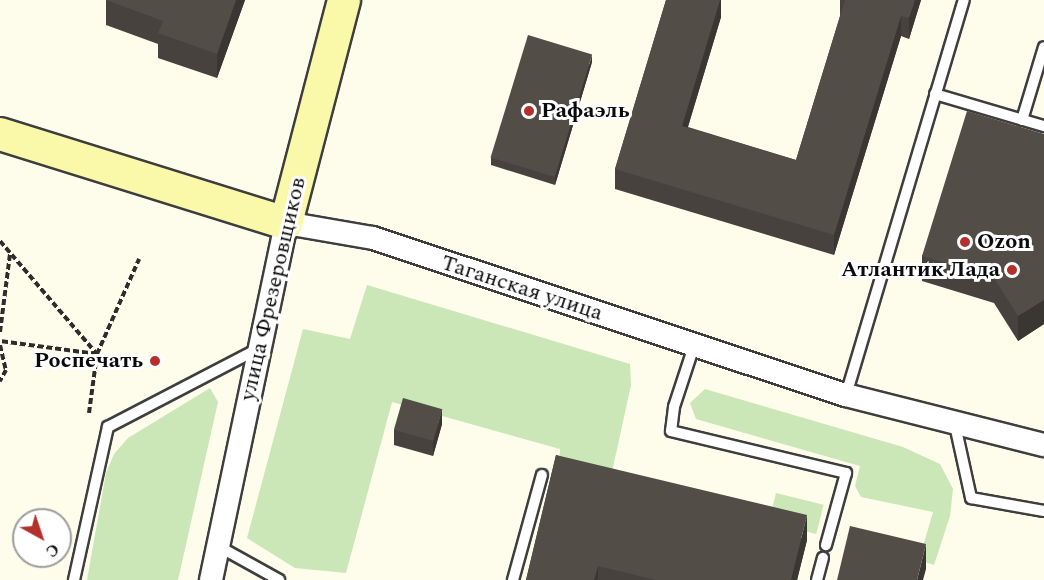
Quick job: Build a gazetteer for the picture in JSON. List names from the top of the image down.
{
  "streets": {
    "main road": ["Таганская улица", "улица Фрезеровщиков"]
  },
  "crossings": [
    ["Таганская улица", "улица Фрезеровщиков"]
  ],
  "places": [
    "Рафаэль",
    "Ozon",
    "Атлантик Лада",
    "Роспечать"
  ],
  "north": "bottom right"
}
